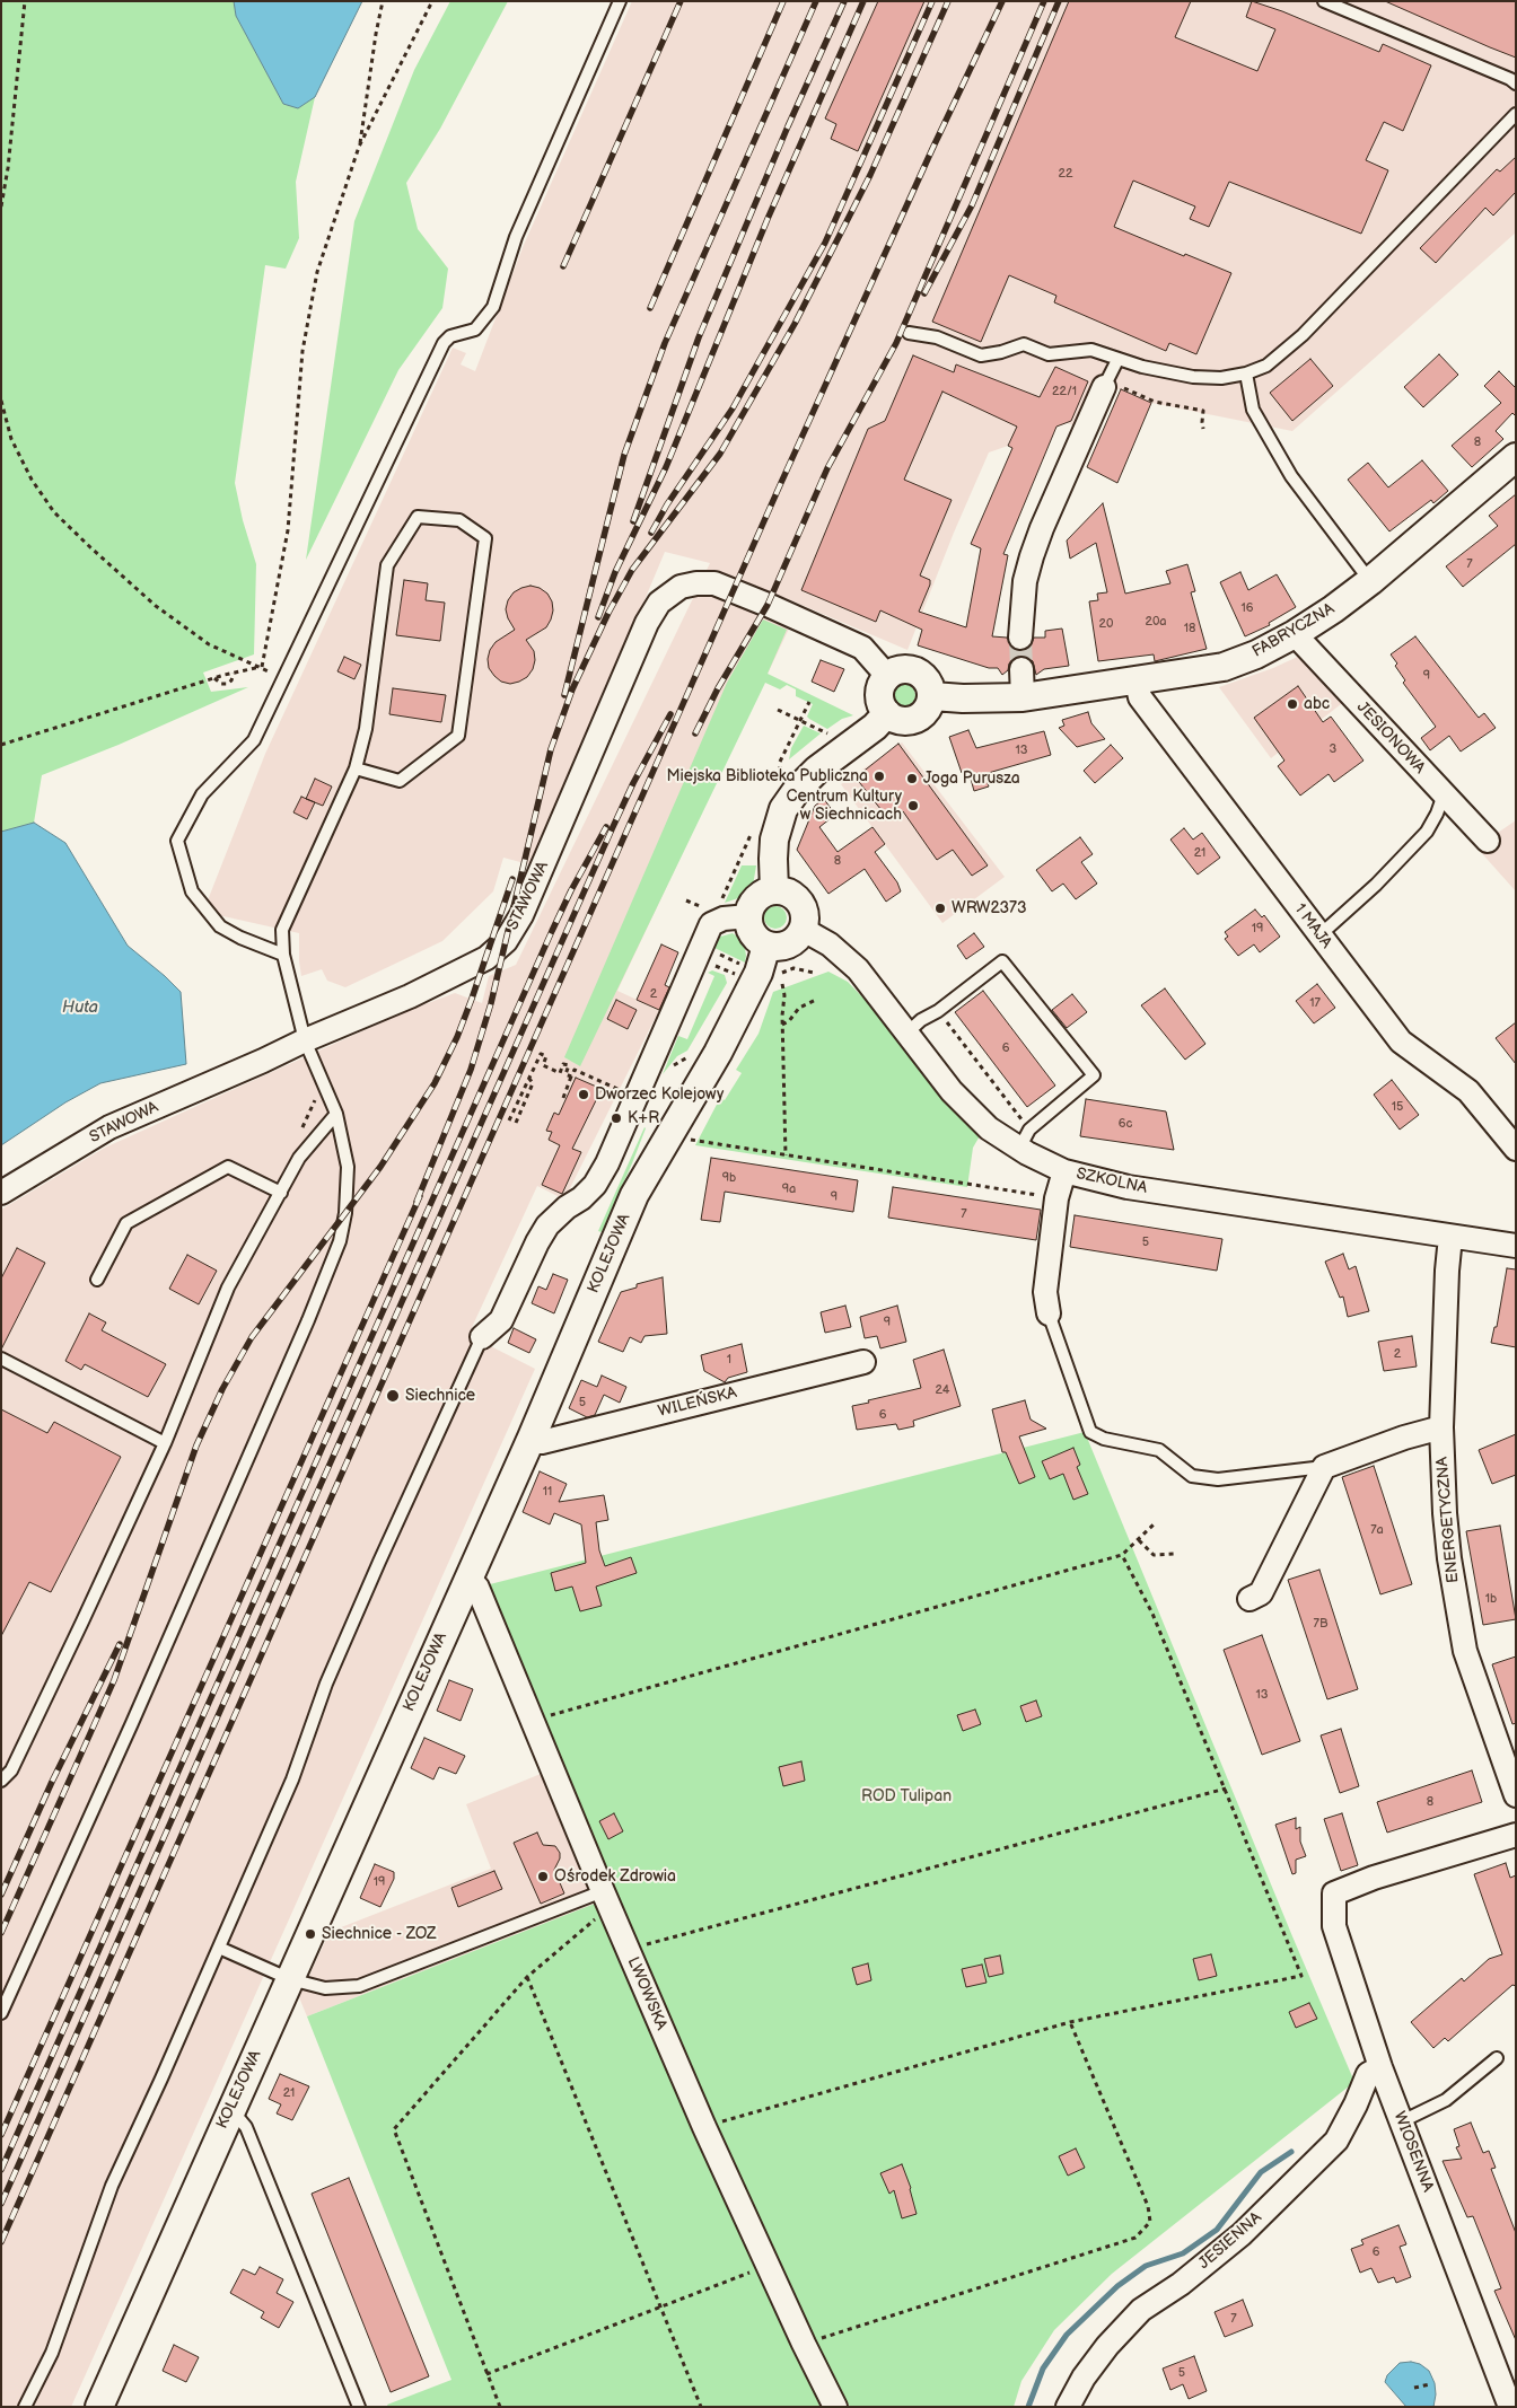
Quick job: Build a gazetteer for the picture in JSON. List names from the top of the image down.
{
  "streets": {
    "street": [
      "FABRYCZNA",
      "JESIONOWA",
      "STAWOWA",
      "1 MAJA",
      "SZKOLNA",
      "KOLEJOWA",
      "WILEŃSKA",
      "ENERGETYCZNA",
      "LWOWSKA",
      "WIOSENNA",
      "JESIENNA"
    ]
  },
  "crossings": [
    ["FABRYCZNA", "JESIONOWA"],
    ["FABRYCZNA", "STAWOWA"],
    ["FABRYCZNA", "1 MAJA"],
    ["SZKOLNA", "KOLEJOWA"],
    ["SZKOLNA", "ENERGETYCZNA"],
    ["KOLEJOWA", "WILEŃSKA"],
    ["KOLEJOWA", "LWOWSKA"],
    ["WIOSENNA", "JESIENNA"]
  ],
  "water": ["Huta"],
  "parks": ["ROD Tulipan"],
  "places": [
    "abc",
    "Miejska Biblioteka Publiczna",
    "Joga Purusza",
    "Centrum Kultury w Siechnicach",
    "WRW2373",
    "Dworzec Kolejowy",
    "K+R",
    "Siechnice",
    "Ośrodek Zdrowia",
    "Siechnice - ZOZ"
  ],
  "house_numbers": [
    "22",
    "22/1",
    "8",
    "7",
    "16",
    "20a",
    "20",
    "18",
    "9",
    "3",
    "13",
    "21",
    "8",
    "19",
    "2",
    "17",
    "6",
    "15",
    "6c",
    "9b",
    "9a",
    "9",
    "7",
    "5",
    "9",
    "2",
    "1",
    "24",
    "5",
    "6",
    "11",
    "7a",
    "1b",
    "7B",
    "13",
    "8",
    "19",
    "21",
    "6",
    "7",
    "5"
  ]
}
